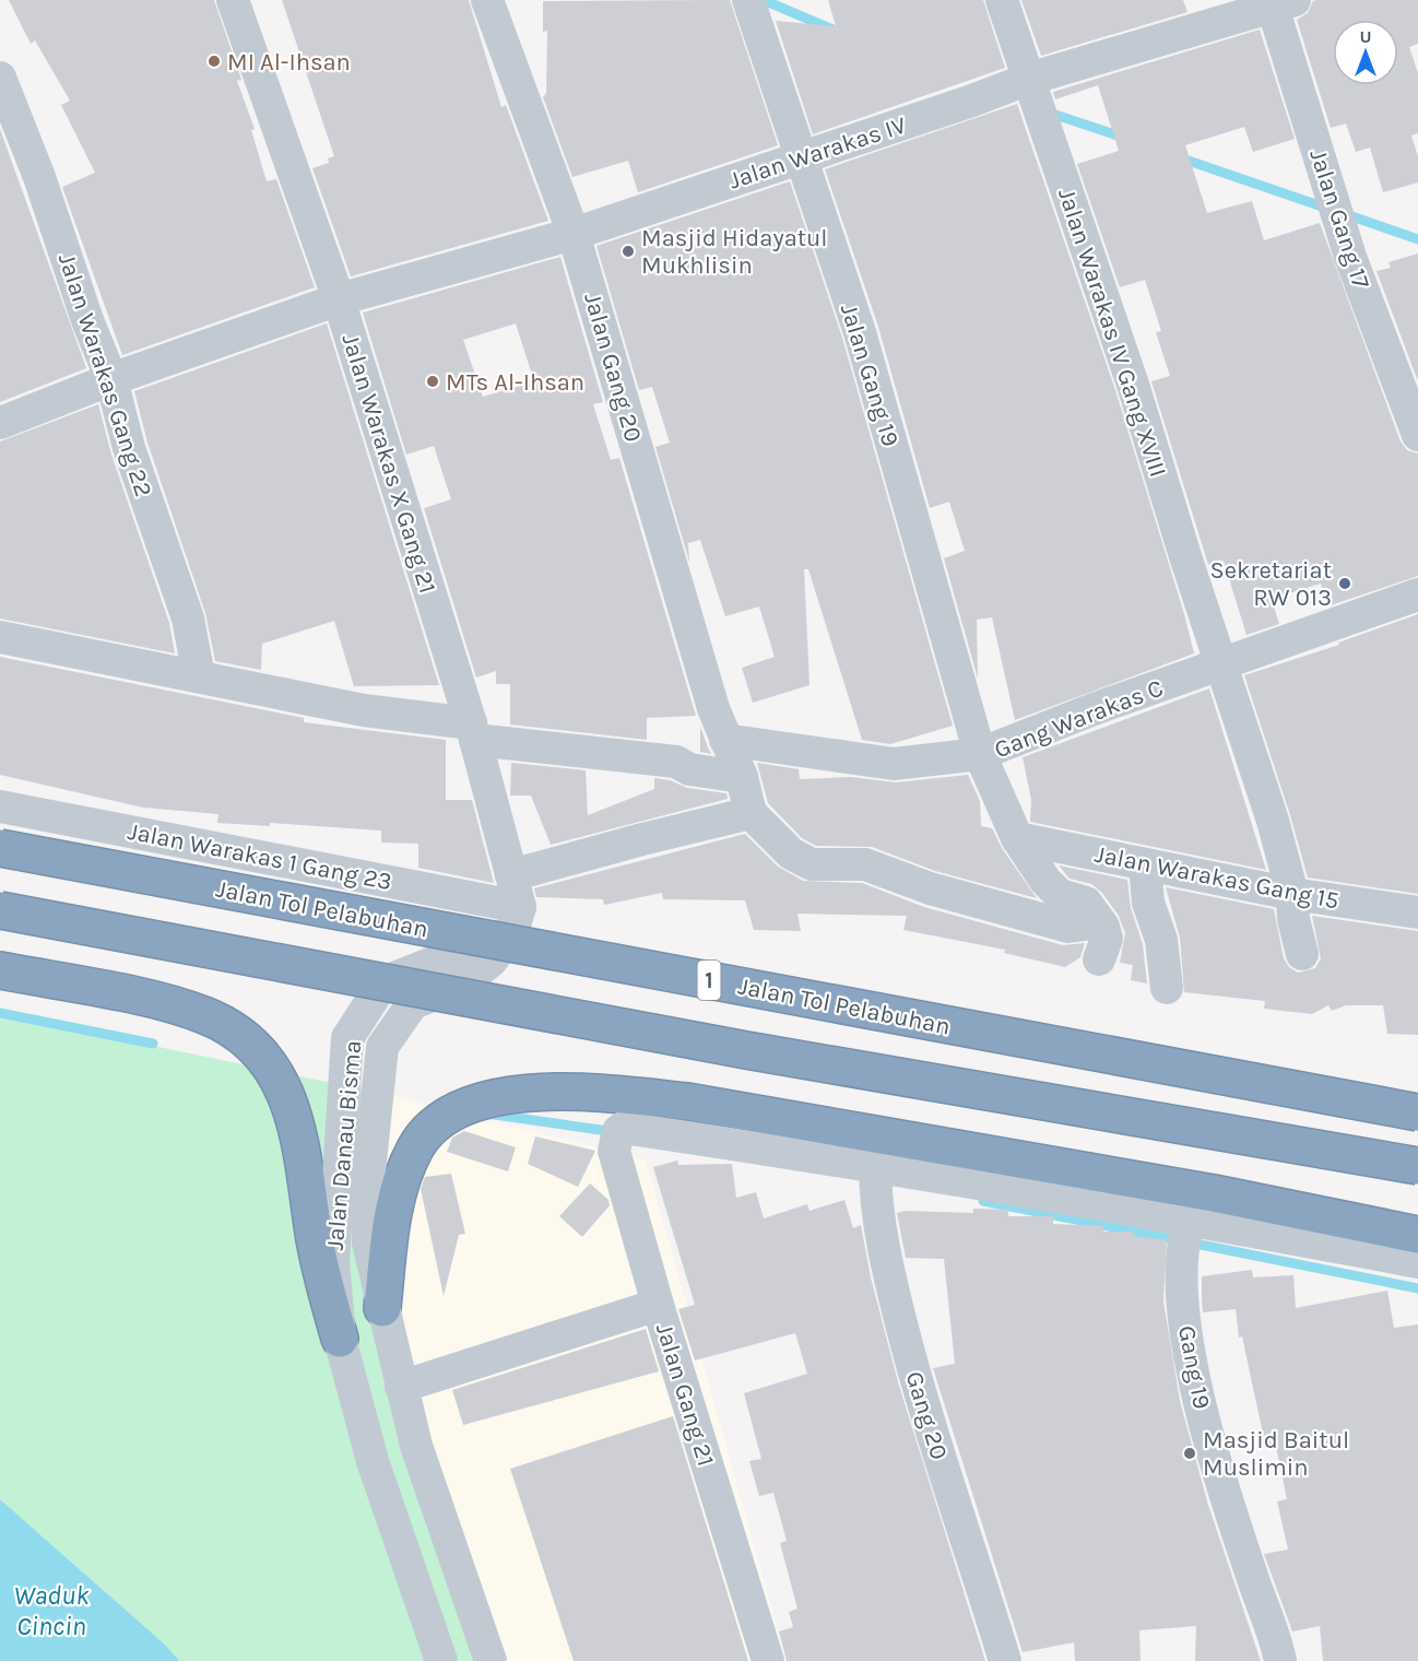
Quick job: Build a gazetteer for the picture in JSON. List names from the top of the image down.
{
  "streets": {
    "highway": ["Jalan Tol Pelabuhan", "1"],
    "street": [
      "Jalan Warakas IV",
      "Jalan Gang 17",
      "Jalan Warakas IV Gang XVIII",
      "Jalan Gang 20",
      "Jalan Warakas Gang 22",
      "Jalan Gang 19",
      "Jalan Warakas X Gang 21",
      "Gang Warakas C",
      "Jalan Warakas 1 Gang 23",
      "Jalan Warakas Gang 15",
      "Jalan Danau Bisma",
      "Gang 19",
      "Jalan Gang 21",
      "Gang 20"
    ]
  },
  "crossings": [
    ["Jalan Warakas IV", "Jalan Gang 17"],
    ["Jalan Warakas IV", "Jalan Warakas IV Gang XVIII"],
    ["Jalan Warakas IV", "Jalan Gang 20"],
    ["Jalan Warakas IV", "Jalan Warakas Gang 22"],
    ["Jalan Warakas IV", "Jalan Gang 19"],
    ["Jalan Warakas IV", "Jalan Warakas X Gang 21"],
    ["Jalan Warakas IV Gang XVIII", "Gang Warakas C"],
    ["Jalan Warakas IV Gang XVIII", "Jalan Warakas Gang 15"],
    ["Jalan Gang 20", "Gang Warakas C"],
    ["Jalan Gang 19", "Gang Warakas C"],
    ["Jalan Gang 19", "Jalan Warakas Gang 15"],
    ["Jalan Warakas X Gang 21", "Jalan Warakas 1 Gang 23"],
    ["Jalan Warakas X Gang 21", "Jalan Danau Bisma"],
    ["Jalan Warakas 1 Gang 23", "Jalan Danau Bisma"],
    ["Jalan Gang 21", "Gang 20"]
  ],
  "water": ["Waduk Cincin"],
  "places": [
    "MI Al-Ihsan",
    "Masjid Hidayatul Mukhlisin",
    "MTs Al-Ihsan",
    "Sekretariat RW 013",
    "Masjid Baitul Muslimin"
  ],
  "north": "top"
}
